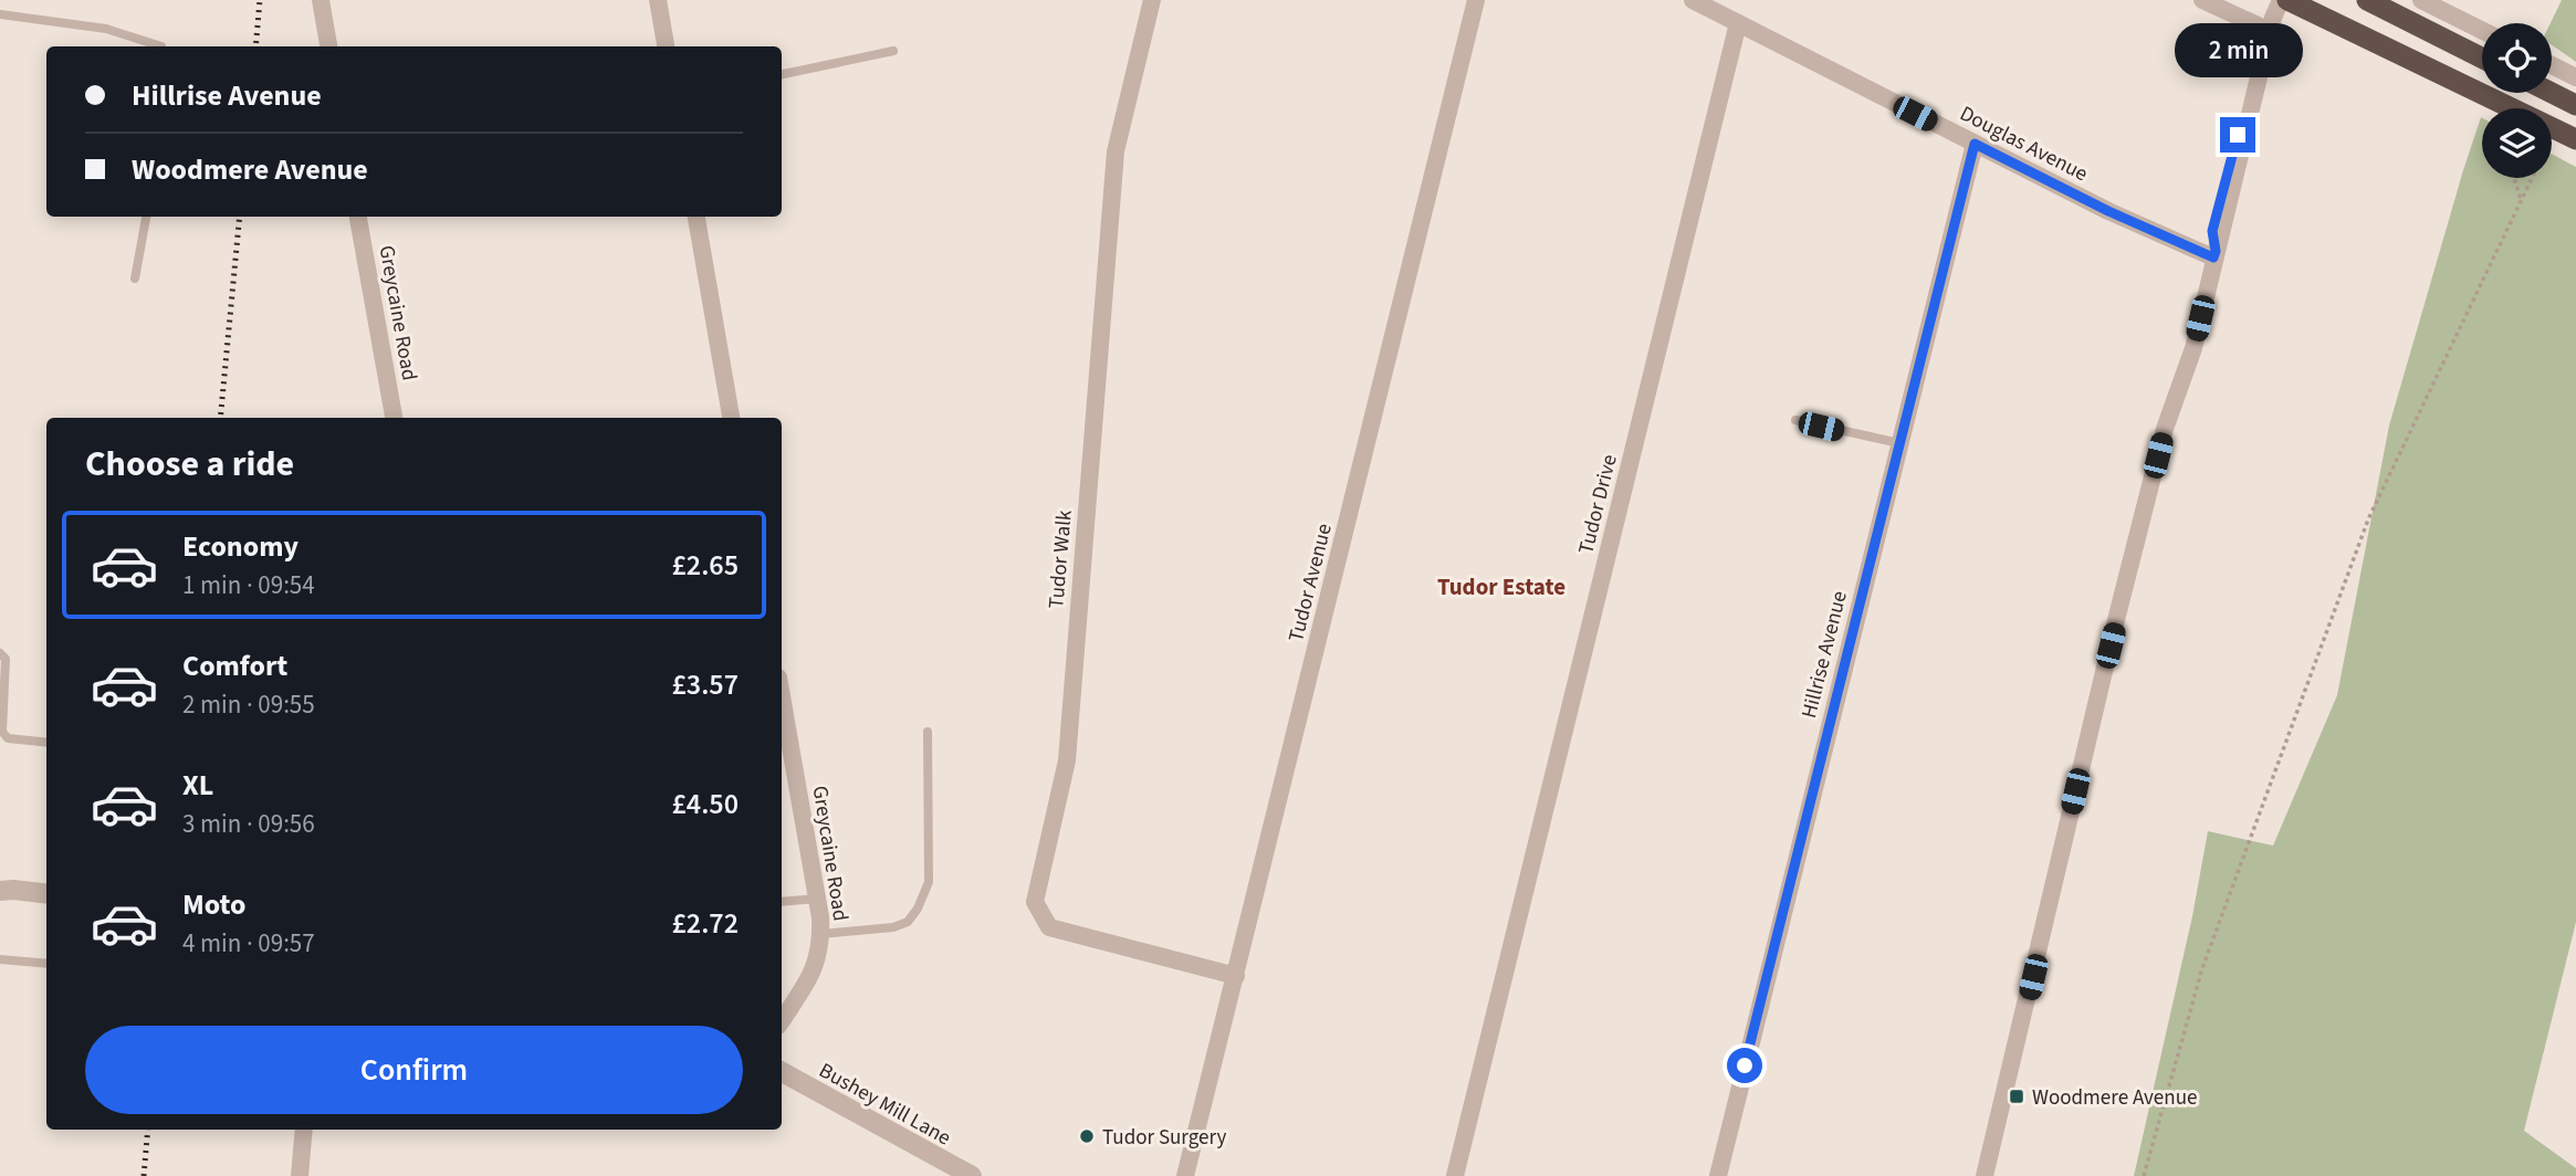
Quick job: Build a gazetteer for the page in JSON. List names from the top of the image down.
{
  "streets": {
    "street": [
      "Douglas Avenue",
      "Greycaine Road",
      "Tudor Drive",
      "Tudor Walk",
      "Tudor Avenue",
      "Hillrise Avenue",
      "Bushey Mill Lane"
    ]
  },
  "crossings": [
    ["Douglas Avenue", "Tudor Drive"],
    ["Douglas Avenue", "Hillrise Avenue"],
    ["Tudor Walk", "Tudor Avenue"]
  ],
  "districts": ["Tudor Estate"],
  "places": {
    "transit": ["Woodmere Avenue"],
    "other": ["Tudor Surgery"]
  },
  "page": {
    "bubble": "2 min",
    "banner": ["Hillrise Avenue", "Woodmere Avenue"],
    "heading": "Choose a ride",
    "list": [
      {
        "name": "Economy",
        "note": "1 min · 09:54",
        "value": "£2.65"
      },
      {
        "name": "Comfort",
        "note": "2 min · 09:55",
        "value": "£3.57"
      },
      {
        "name": "XL",
        "note": "3 min · 09:56",
        "value": "£4.50"
      },
      {
        "name": "Moto",
        "note": "4 min · 09:57",
        "value": "£2.72"
      }
    ],
    "buttons": "Confirm"
  }
}
